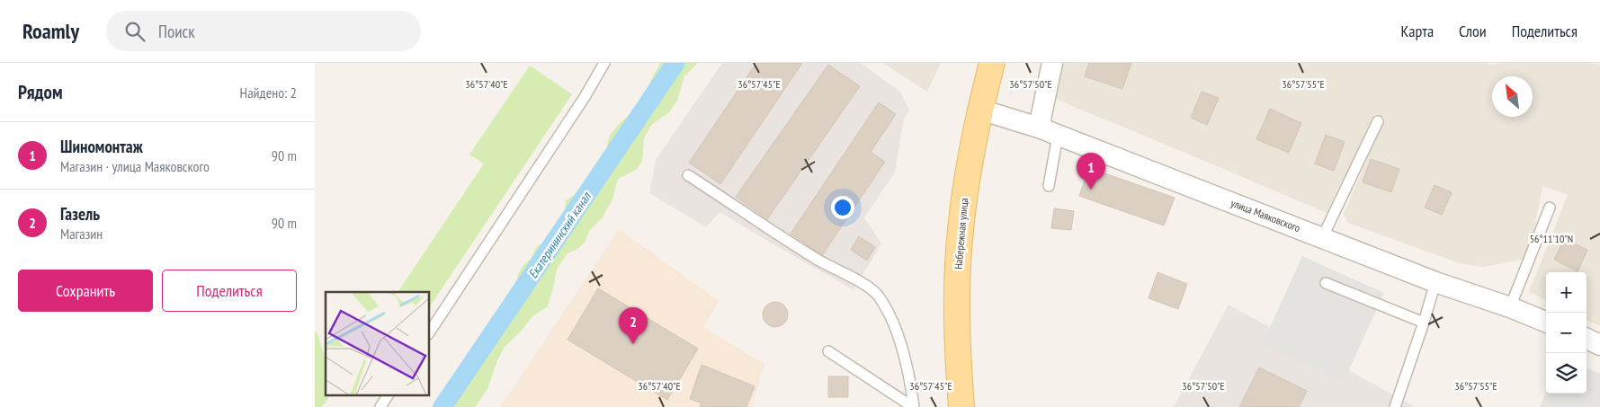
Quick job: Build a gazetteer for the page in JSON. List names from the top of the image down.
{
  "streets": {
    "main road": ["Набережная улица"],
    "street": ["улица Маяковского"]
  },
  "crossings": [
    ["улица Маяковского", "Набережная улица"]
  ],
  "water": ["Екатерининский канал"],
  "north": "top left",
  "page": {
    "header": "Roamly",
    "search": "Поиск",
    "nav": ["Карта", "Слои", "Поделиться"],
    "heading": ["Рядом", "Найдено: 2"],
    "list": [
      {
        "mark": "1",
        "name": "Шиномонтаж",
        "note": "Магазин · улица Маяковского",
        "value": "90 m"
      },
      {
        "mark": "2",
        "name": "Газель",
        "note": "Магазин",
        "value": "90 m"
      }
    ],
    "pins": ["1", "2"],
    "buttons": ["Сохранить", "Поделиться"],
    "map_buttons": ["+", "−"]
  },
  "coordinates": [
    "36°57'40\"E",
    "36°57'45\"E",
    "36°57'50\"E",
    "36°57'55\"E",
    "56°11'10\"N"
  ]
}
